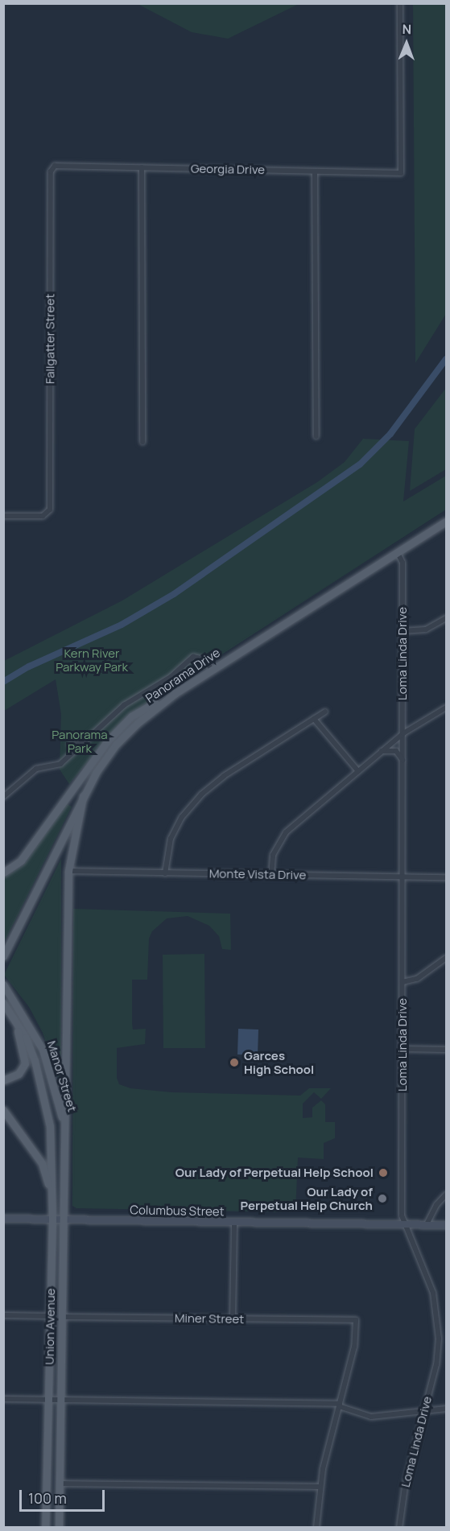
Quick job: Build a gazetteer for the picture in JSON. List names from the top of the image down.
{
  "streets": {
    "main road": [
      "Panorama Drive",
      "Manor Street",
      "Columbus Street",
      "Union Avenue"
    ],
    "street": [
      "Georgia Drive",
      "Fallgatter Street",
      "Loma Linda Drive",
      "Monte Vista Drive",
      "Miner Street"
    ]
  },
  "crossings": [
    ["Georgia Drive", "Fallgatter Street"],
    ["Loma Linda Drive", "Panorama Drive"],
    ["Loma Linda Drive", "Monte Vista Drive"],
    ["Loma Linda Drive", "Columbus Street"],
    ["Manor Street", "Union Avenue"],
    ["Columbus Street", "Union Avenue"],
    ["Miner Street", "Union Avenue"]
  ],
  "parks": ["Kern River Parkway Park", "Panorama Park"],
  "places": ["Garces High School", "Our Lady of Perpetual Help School", "Our Lady of Perpetual Help Church"],
  "scale_bar": "100 m",
  "north": "top"
}
